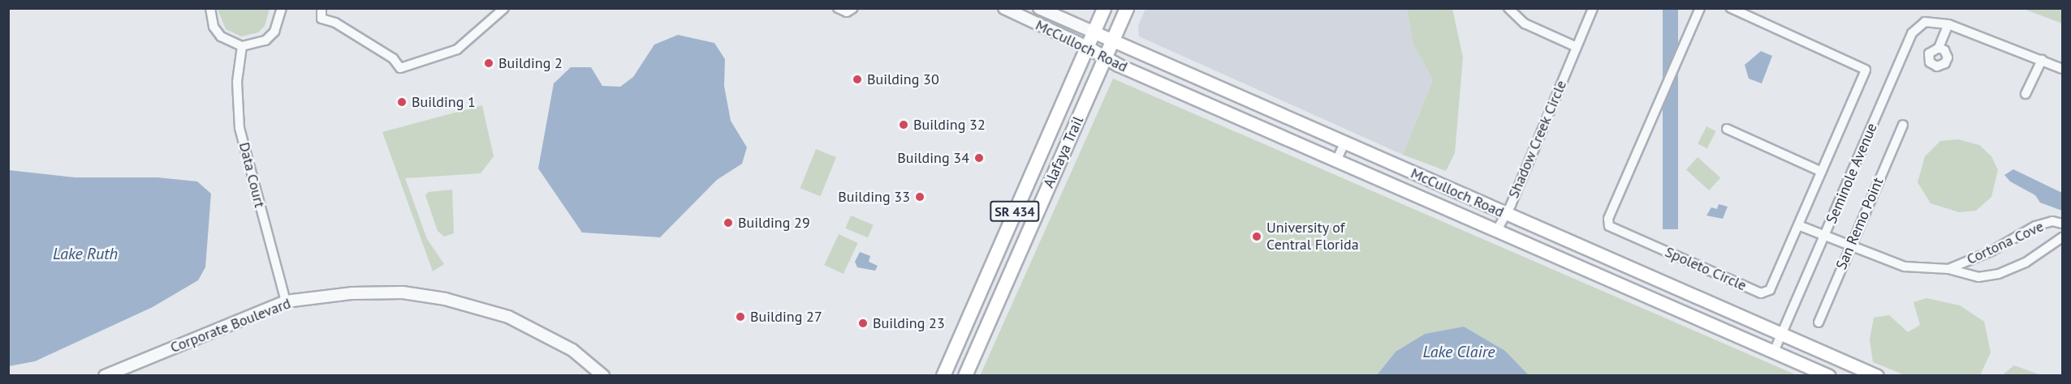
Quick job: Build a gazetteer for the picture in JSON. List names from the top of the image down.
{
  "streets": {
    "main road": ["McCulloch Road", "Alafaya Trail", "SR 434"],
    "street": [
      "Shadow Creek Circle",
      "Seminole Avenue",
      "Data Court",
      "San Remo Point",
      "Cortona Cove",
      "Spoleto Circle",
      "Corporate Boulevard"
    ]
  },
  "crossings": [
    ["McCulloch Road", "Shadow Creek Circle"],
    ["McCulloch Road", "Alafaya Trail"],
    ["McCulloch Road", "Seminole Avenue"],
    ["Seminole Avenue", "Cortona Cove"],
    ["Data Court", "Corporate Boulevard"],
    ["San Remo Point", "Cortona Cove"],
    ["Cortona Cove", "Spoleto Circle"]
  ],
  "water": ["Lake Ruth", "Lake Claire"],
  "places": [
    "Building 2",
    "Building 30",
    "Building 1",
    "Building 32",
    "Building 34",
    "Building 33",
    "Building 29",
    "University of Central Florida",
    "Building 27",
    "Building 23"
  ]
}
